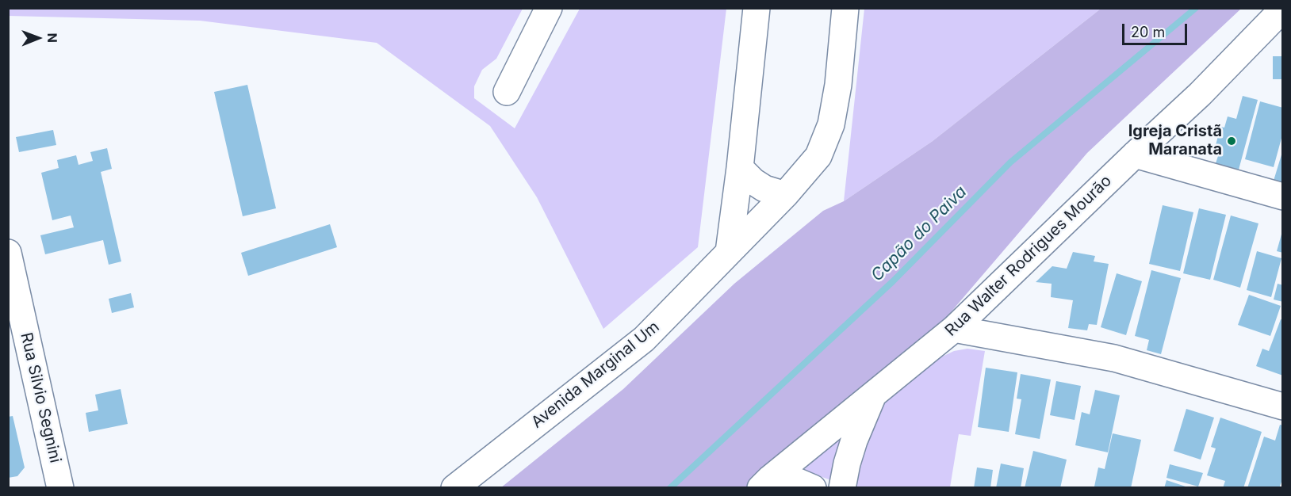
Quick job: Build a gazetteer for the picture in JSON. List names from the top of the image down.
{
  "streets": {
    "street": ["Rua Walter Rodrigues Mourão", "Avenida Marginal Um", "Rua Silvio Segnini"]
  },
  "water": ["Capão do Paiva"],
  "places": ["Igreja Cristã Maranata"],
  "scale_bar": "20 m",
  "north": "right"
}
